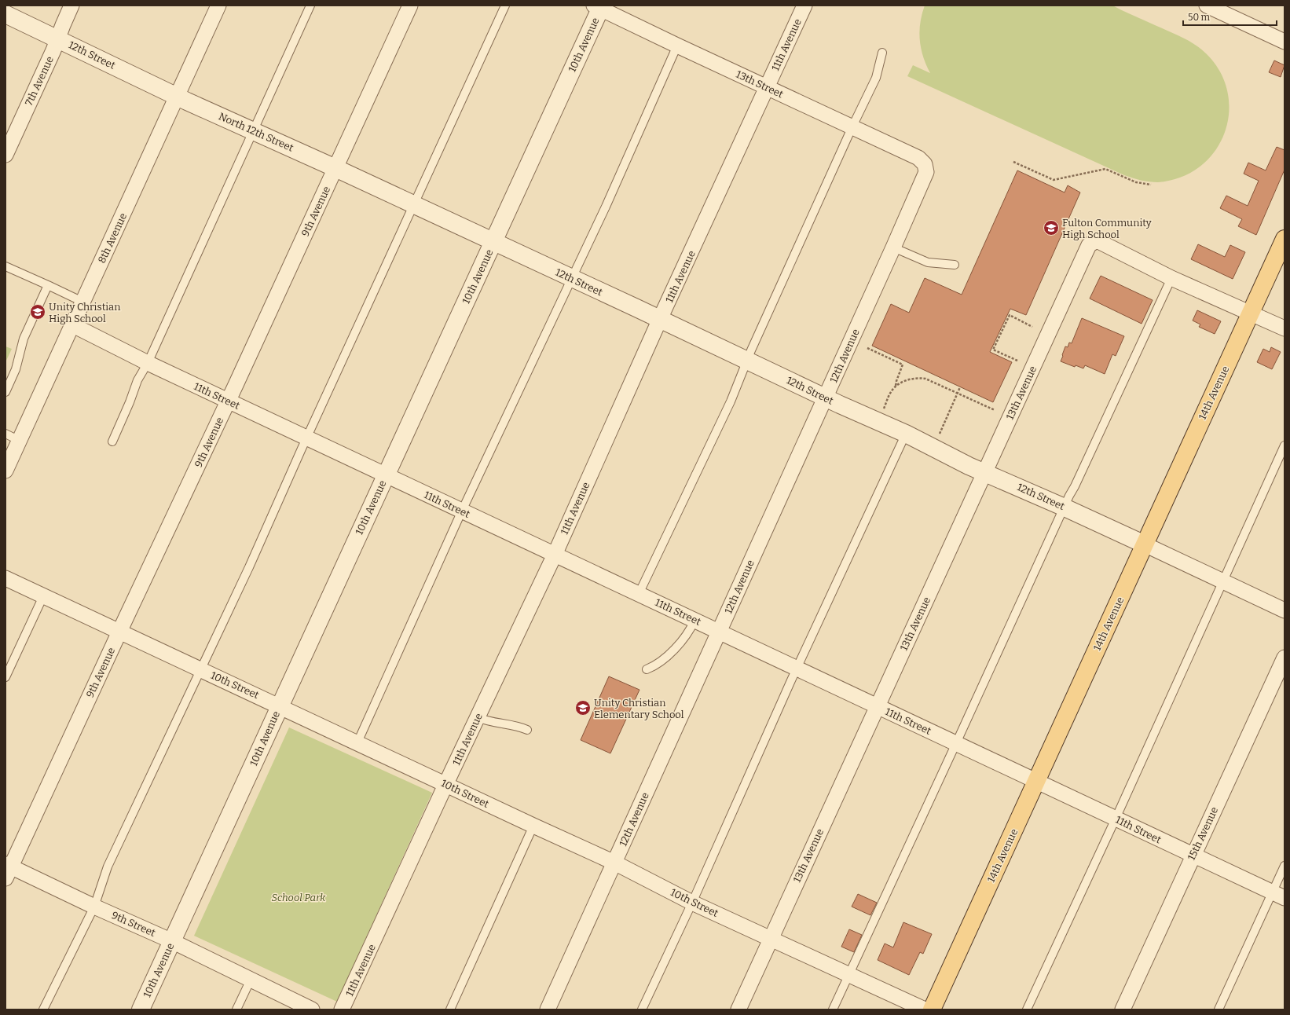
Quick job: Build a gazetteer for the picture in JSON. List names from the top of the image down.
{
  "streets": {
    "main road": ["14th Avenue"],
    "street": [
      "10th Avenue",
      "11th Avenue",
      "12th Street",
      "7th Avenue",
      "13th Street",
      "North 12th Street",
      "9th Avenue",
      "8th Avenue",
      "12th Avenue",
      "13th Avenue",
      "11th Street",
      "10th Street",
      "15th Avenue",
      "9th Street"
    ]
  },
  "crossings": [
    ["10th Avenue", "12th Street"],
    ["10th Avenue", "13th Street"],
    ["10th Avenue", "11th Street"],
    ["10th Avenue", "10th Street"],
    ["10th Avenue", "9th Street"],
    ["11th Avenue", "12th Street"],
    ["11th Avenue", "13th Street"],
    ["11th Avenue", "11th Street"],
    ["11th Avenue", "10th Street"],
    ["12th Street", "7th Avenue"],
    ["12th Street", "North 12th Street"],
    ["12th Street", "9th Avenue"],
    ["12th Street", "8th Avenue"],
    ["12th Street", "12th Avenue"],
    ["12th Street", "13th Avenue"],
    ["12th Street", "14th Avenue"],
    ["13th Street", "12th Avenue"],
    ["North 12th Street", "9th Avenue"],
    ["North 12th Street", "8th Avenue"],
    ["9th Avenue", "11th Street"],
    ["9th Avenue", "10th Street"],
    ["9th Avenue", "9th Street"],
    ["8th Avenue", "11th Street"],
    ["12th Avenue", "11th Street"],
    ["12th Avenue", "10th Street"],
    ["13th Avenue", "11th Street"],
    ["13th Avenue", "10th Street"],
    ["14th Avenue", "11th Street"],
    ["11th Street", "15th Avenue"]
  ],
  "parks": ["School Park"],
  "places": {
    "school or university": ["Fulton Community High School", "Unity Christian High School", "Unity Christian Elementary School"]
  },
  "scale_bar": "50 m"
}
